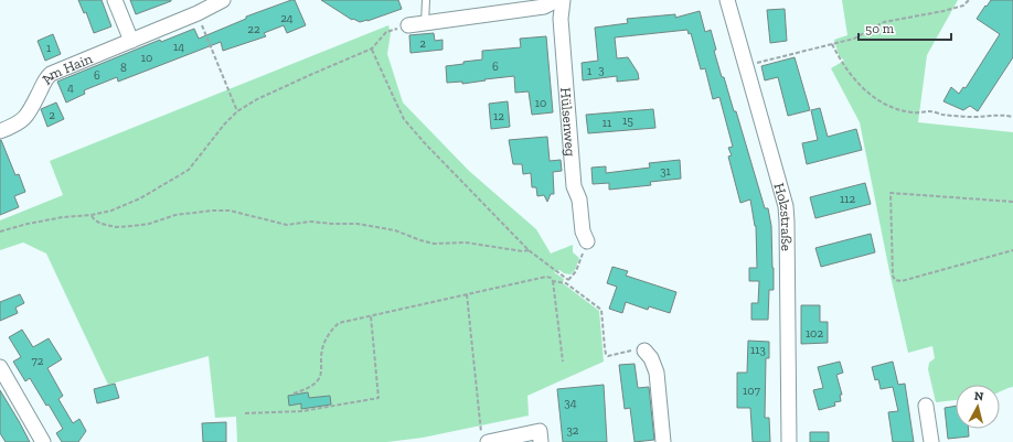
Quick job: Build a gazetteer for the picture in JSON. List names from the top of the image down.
{
  "streets": {
    "street": ["Am Hain", "Hülsenweg", "Holzstraße"]
  },
  "house_numbers": [
    "24",
    "22",
    "2",
    "14",
    "1",
    "10",
    "6",
    "8",
    "3",
    "1",
    "6",
    "4",
    "10",
    "2",
    "12",
    "15",
    "11",
    "31",
    "112",
    "102",
    "113",
    "72",
    "107",
    "34",
    "32"
  ],
  "scale_bar": "50 m",
  "north": "top"
}
